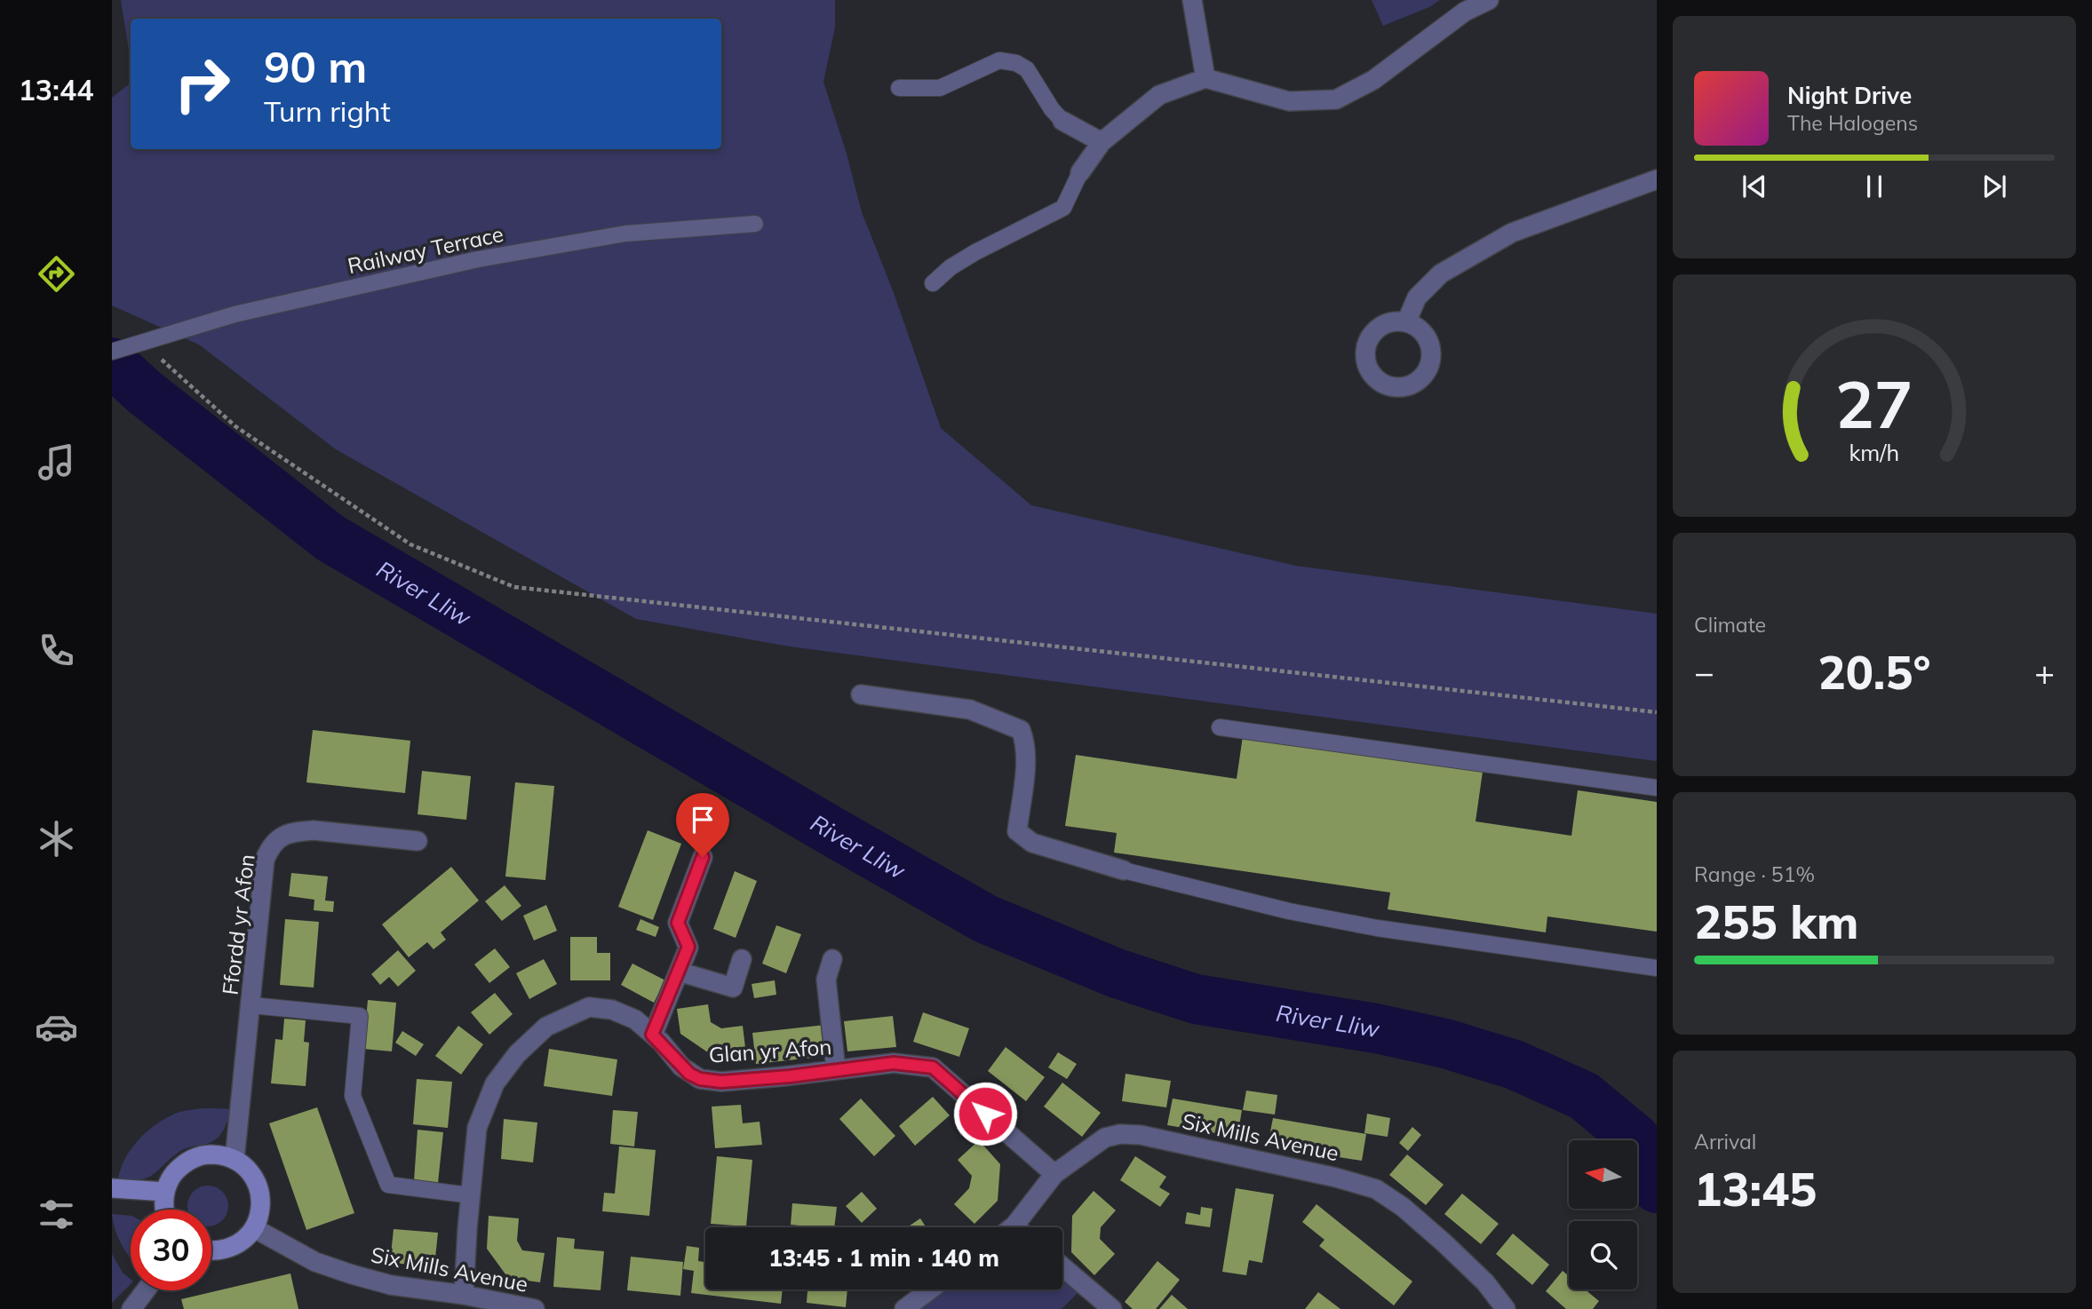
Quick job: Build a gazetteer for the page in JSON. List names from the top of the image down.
{
  "streets": {
    "street": ["Ffordd yr Afon", "Glan yr Afon", "Six Mills Avenue"],
    "lane": ["Railway Terrace"]
  },
  "crossings": [
    ["Glan yr Afon", "Six Mills Avenue"]
  ],
  "water": ["River Lliw"],
  "north": "left",
  "page": {
    "tabs": "13:44",
    "turn": ["90 m", "Turn right"],
    "song": ["Night Drive", "The Halogens"],
    "tile": [
      "Climate",
      ["Range · 51%", "255 km"],
      ["Arrival", "13:45"]
    ],
    "heat": ["−", "20.5°", "+"],
    "limit": "30",
    "trip": "13:45 · 1 min · 140 m",
    "gauge": ["27", "km/h"]
  }
}
